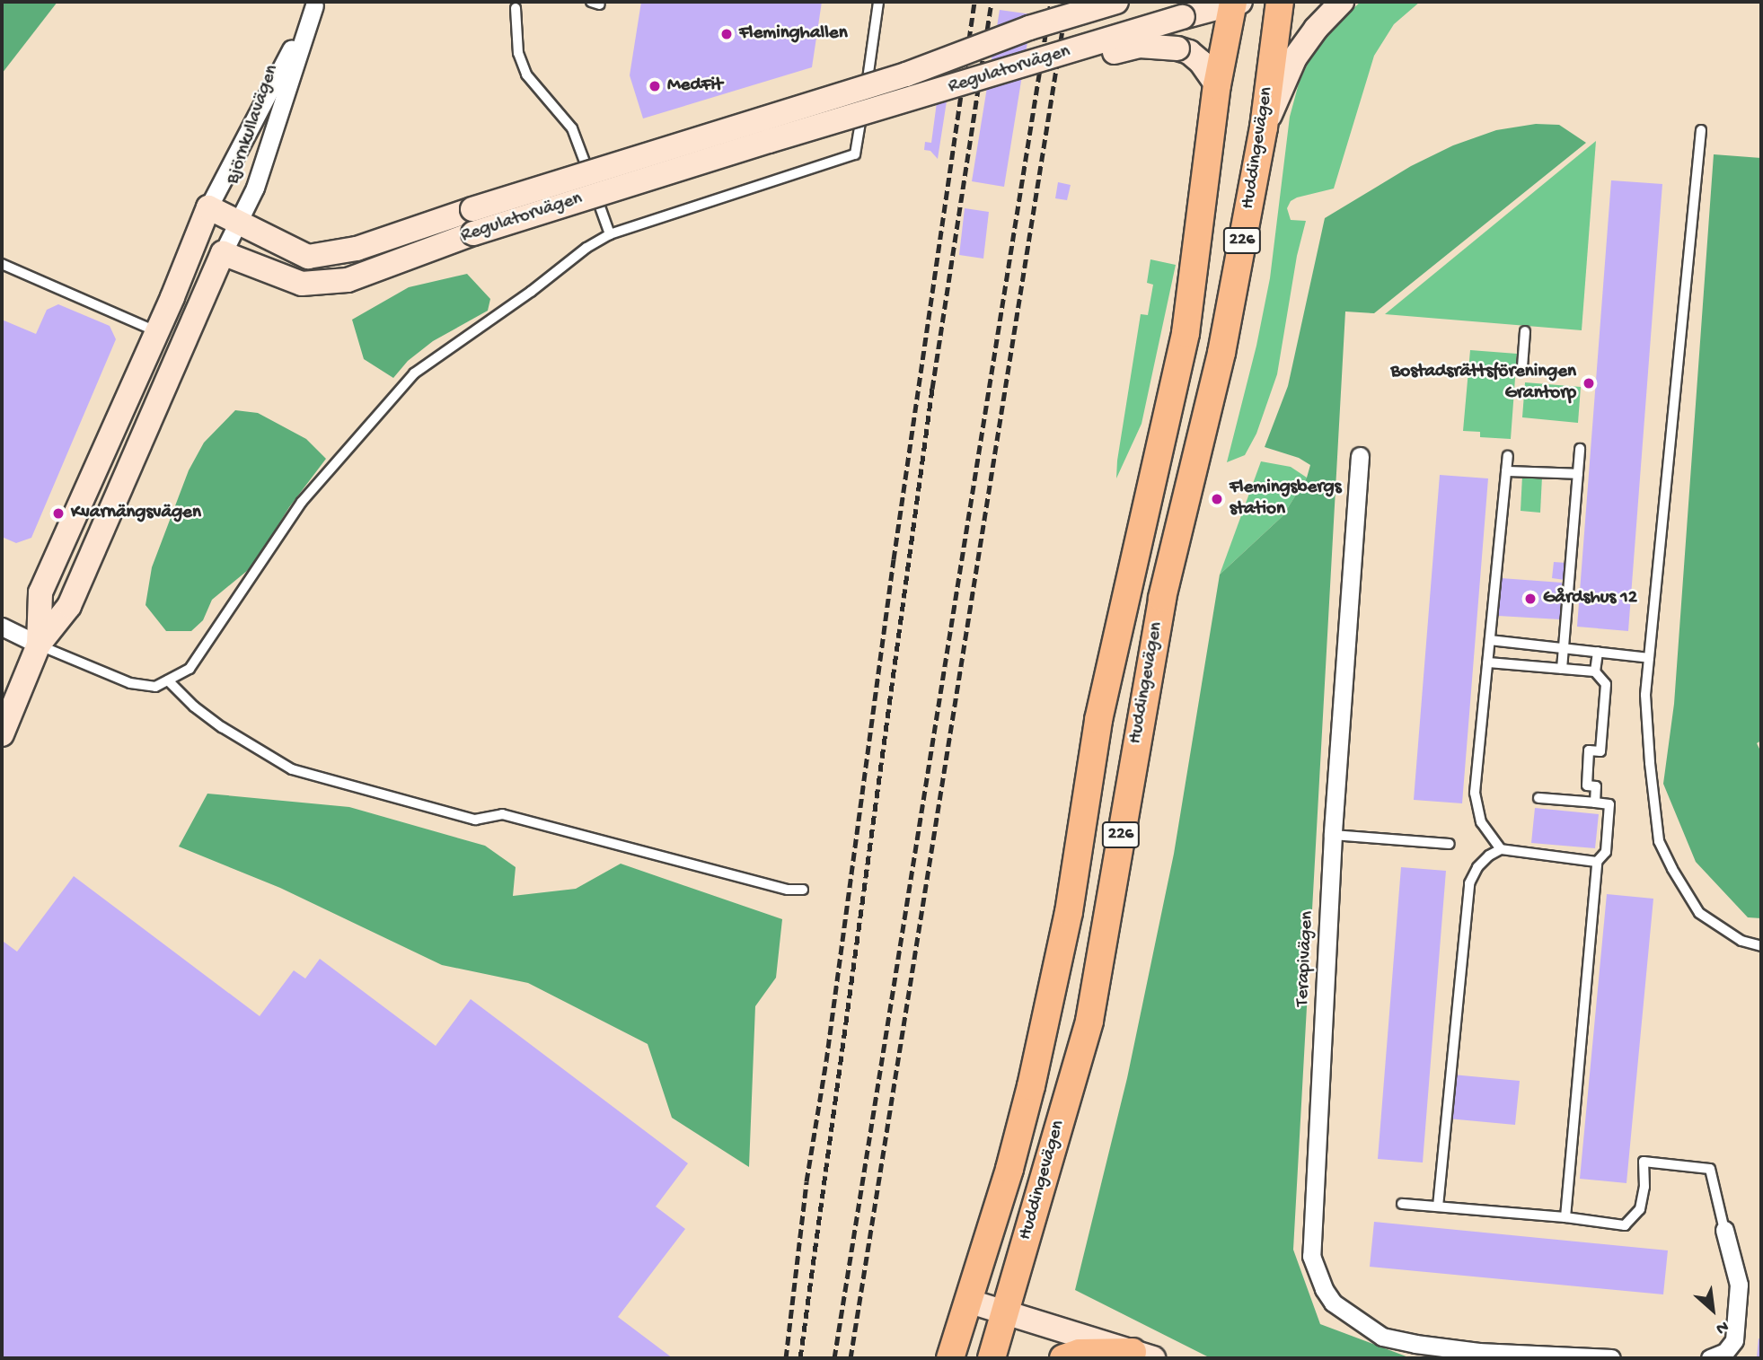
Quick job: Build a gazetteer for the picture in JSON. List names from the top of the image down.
{
  "streets": {
    "main road": ["Huddingevägen", "226"],
    "street": ["Regulatorvägen", "Björnkullavägen", "Terapivägen"]
  },
  "crossings": [
    ["Regulatorvägen", "Björnkullavägen"],
    ["Regulatorvägen", "Huddingevägen"]
  ],
  "places": [
    "Fleminghallen",
    "MedFit",
    "Bostadsrättsföreningen Grantorp",
    "Flemingsbergs station",
    "Kvarnängsvägen",
    "Gårdshus 12"
  ],
  "north": "bottom right"
}
